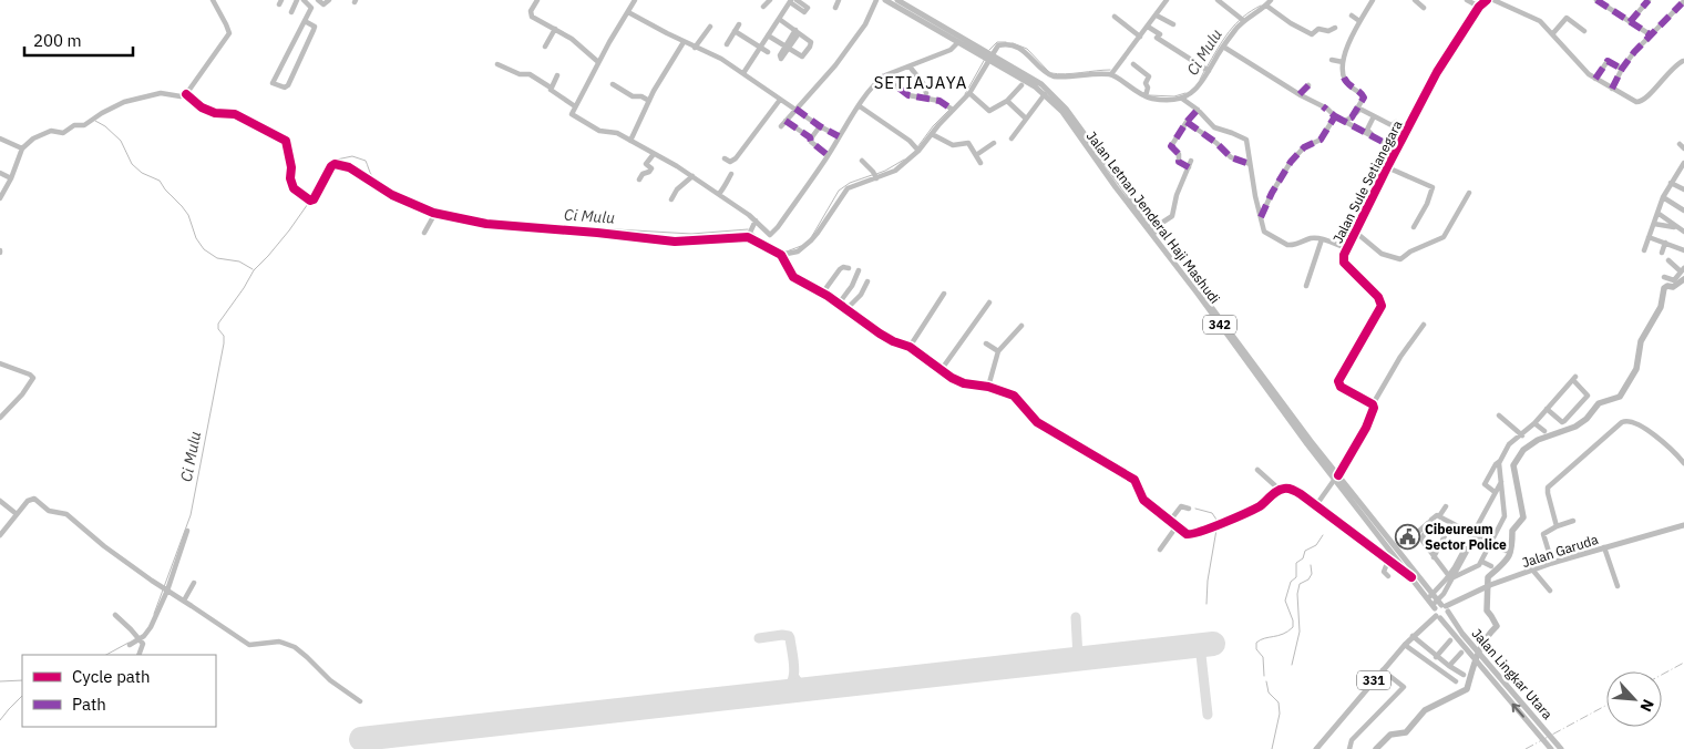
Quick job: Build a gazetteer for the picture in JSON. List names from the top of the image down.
{
  "streets": {
    "main road": [
      "Jalan Letnan Jenderal Haji Mashudi",
      "342",
      "Jalan Garuda",
      "Jalan Lingkar Utara",
      "331"
    ],
    "street": ["Jalan Sule Setianegara"]
  },
  "crossings": [
    ["Jalan Letnan Jenderal Haji Mashudi", "Jalan Garuda"],
    ["Jalan Letnan Jenderal Haji Mashudi", "Jalan Lingkar Utara"],
    ["Jalan Garuda", "Jalan Lingkar Utara"],
    ["Jalan Lingkar Utara", "331"]
  ],
  "districts": ["SETIAJAYA"],
  "water": ["Ci Mulu"],
  "places": {
    "public building": ["Cibeureum Sector Police"]
  },
  "legend": ["Cycle path", "Path"],
  "scale_bar": "200 m",
  "north": "bottom right"
}
